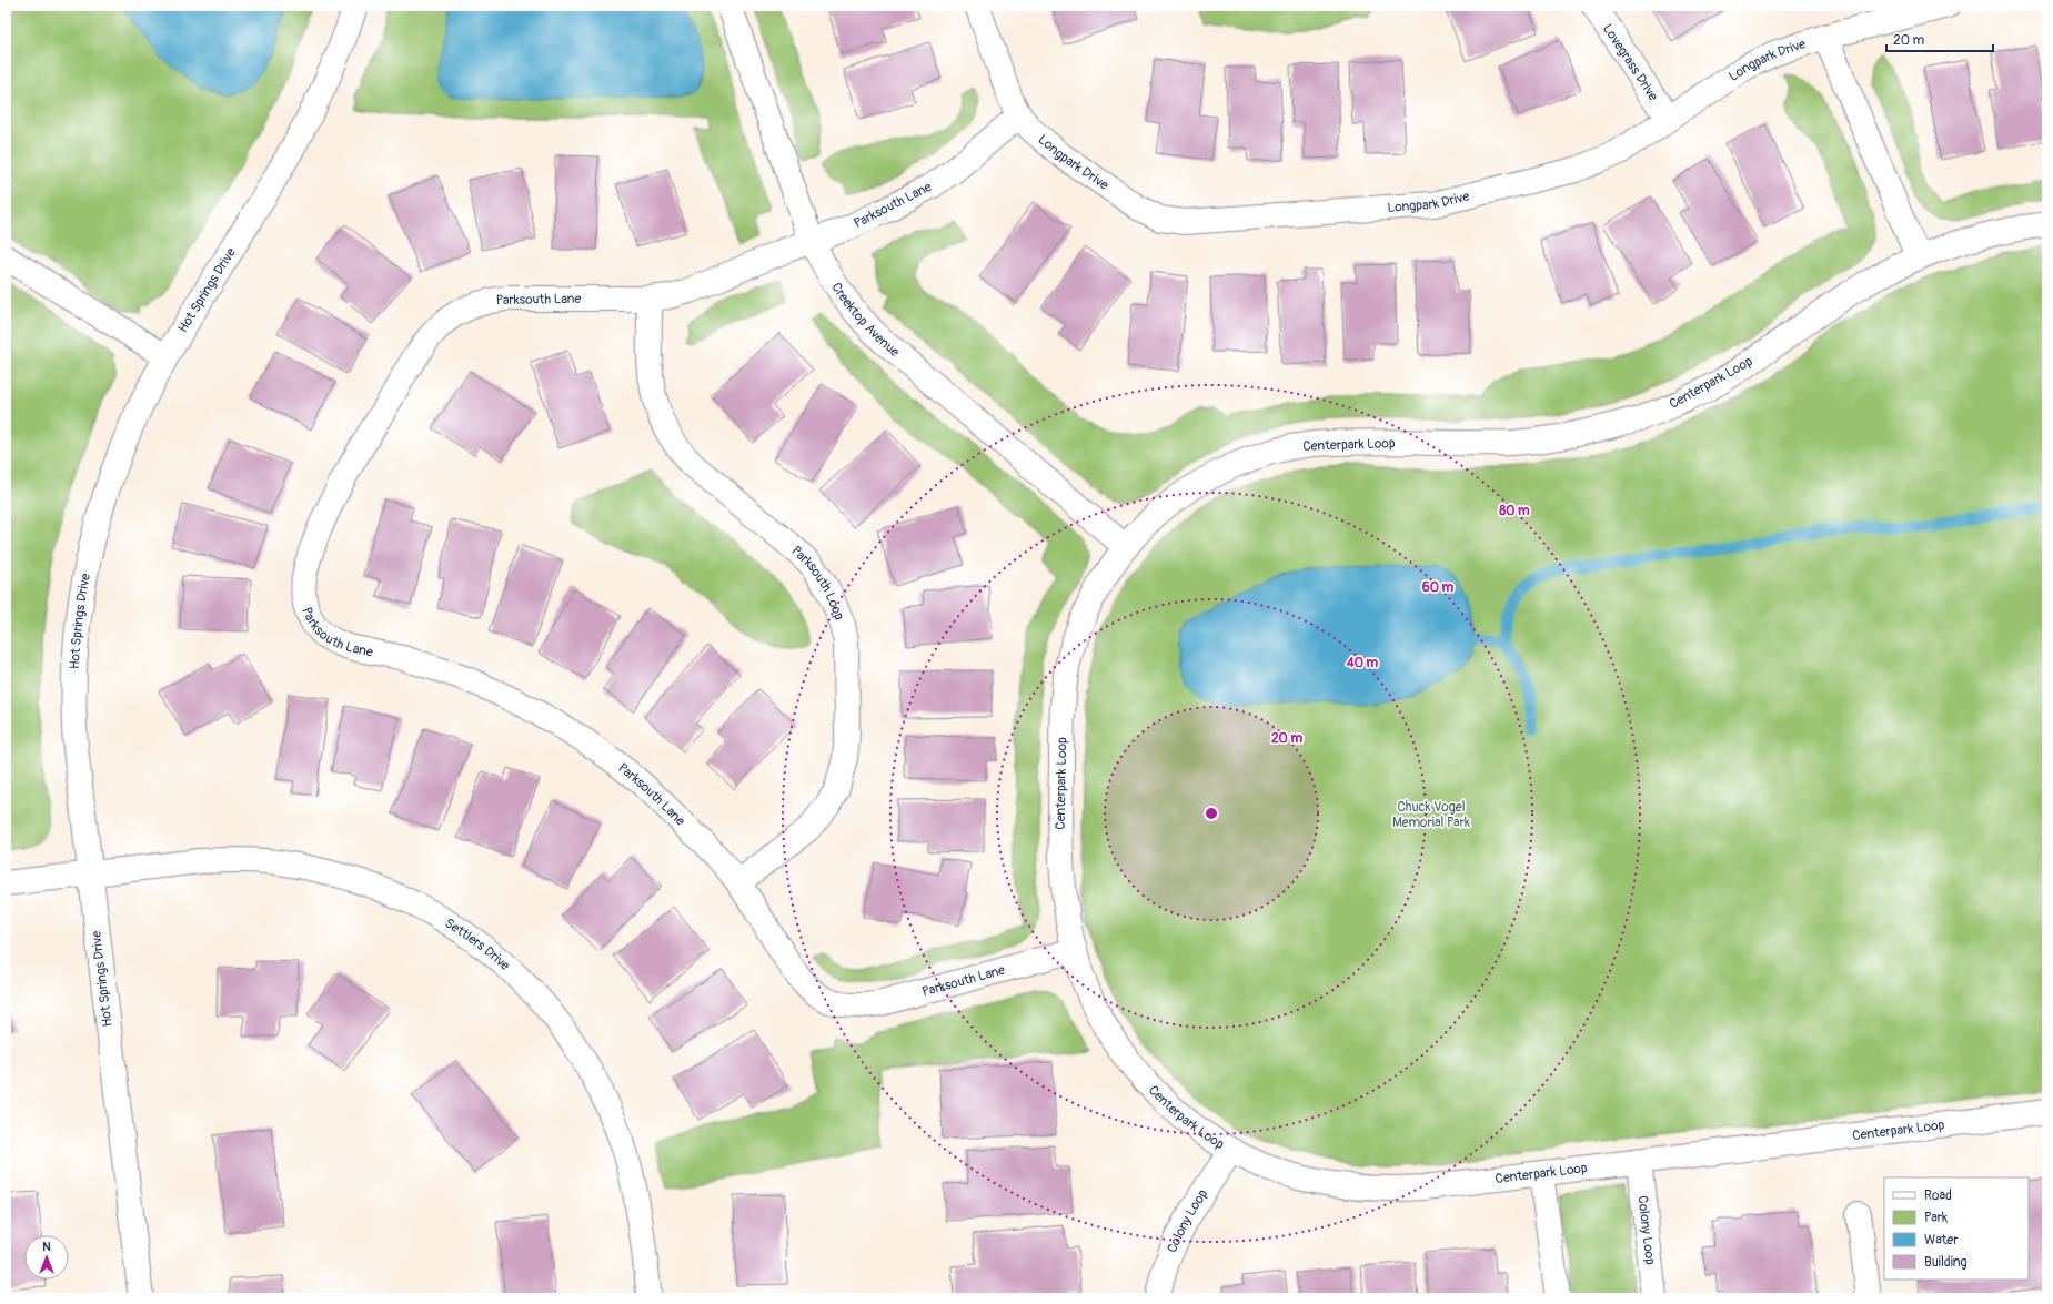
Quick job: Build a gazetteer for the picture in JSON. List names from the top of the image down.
{
  "streets": {
    "street": [
      "Longpark Drive",
      "Lovegrass Drive",
      "Parksouth Lane",
      "Hot Springs Drive",
      "Creektop Avenue",
      "Centerpark Loop",
      "Parksouth Loop",
      "Settlers Drive",
      "Colony Loop"
    ]
  },
  "crossings": [
    ["Longpark Drive", "Lovegrass Drive"],
    ["Longpark Drive", "Parksouth Lane"],
    ["Parksouth Lane", "Creektop Avenue"],
    ["Parksouth Lane", "Centerpark Loop"],
    ["Parksouth Lane", "Parksouth Loop"],
    ["Hot Springs Drive", "Settlers Drive"],
    ["Creektop Avenue", "Centerpark Loop"],
    ["Centerpark Loop", "Colony Loop"]
  ],
  "parks": ["Chuck Vogel Memorial Park"],
  "legend": [
    "Road",
    "Park",
    "Water",
    "Building"
  ],
  "scale_bar": "20 m",
  "north": "top",
  "rings": [
    "80 m",
    "60 m",
    "40 m",
    "20 m"
  ]
}
